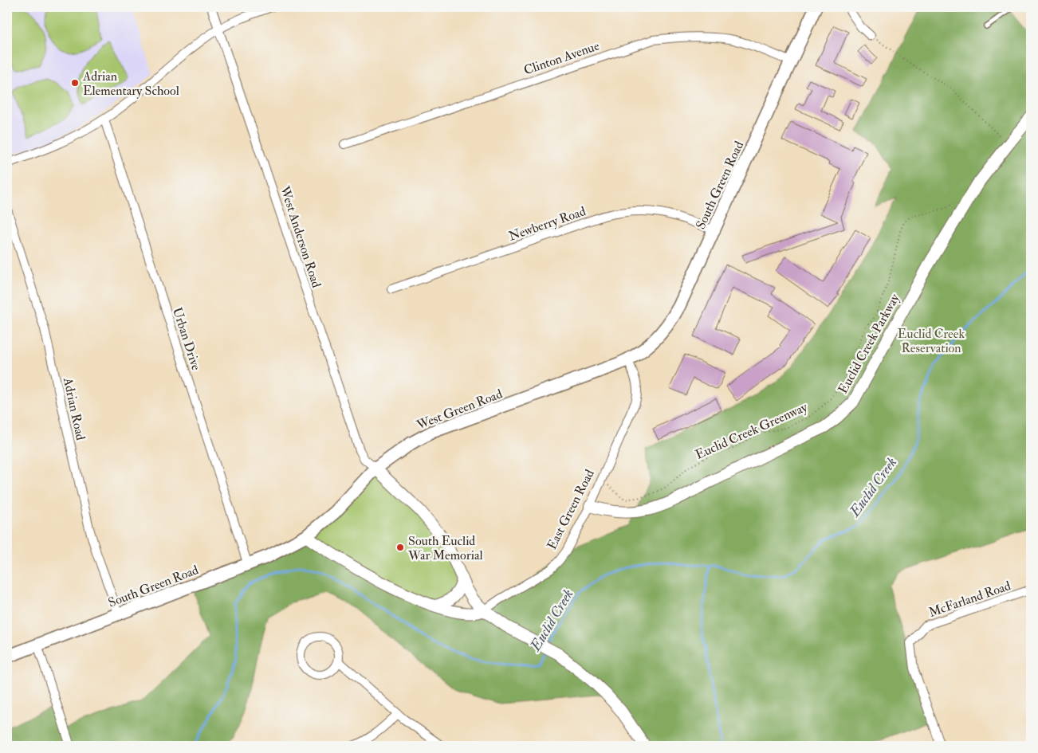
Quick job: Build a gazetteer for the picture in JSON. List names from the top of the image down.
{
  "streets": {
    "main road": ["South Green Road", "West Green Road"],
    "street": [
      "Clinton Avenue",
      "Newberry Road",
      "West Anderson Road",
      "Urban Drive",
      "Euclid Creek Parkway",
      "Adrian Road",
      "East Green Road",
      "McFarland Road"
    ],
    "path": ["Euclid Creek Greenway"]
  },
  "crossings": [
    ["Clinton Avenue", "South Green Road"],
    ["South Green Road", "Newberry Road"],
    ["South Green Road", "Urban Drive"],
    ["South Green Road", "Adrian Road"],
    ["South Green Road", "West Green Road"],
    ["South Green Road", "East Green Road"],
    ["West Anderson Road", "West Green Road"],
    ["Euclid Creek Parkway", "East Green Road"],
    ["West Green Road", "East Green Road"],
    ["Euclid Creek Greenway", "East Green Road"]
  ],
  "water": ["Euclid Creek"],
  "parks": ["Euclid Creek Reservation"],
  "places": ["Adrian Elementary School", "South Euclid War Memorial"]
}
